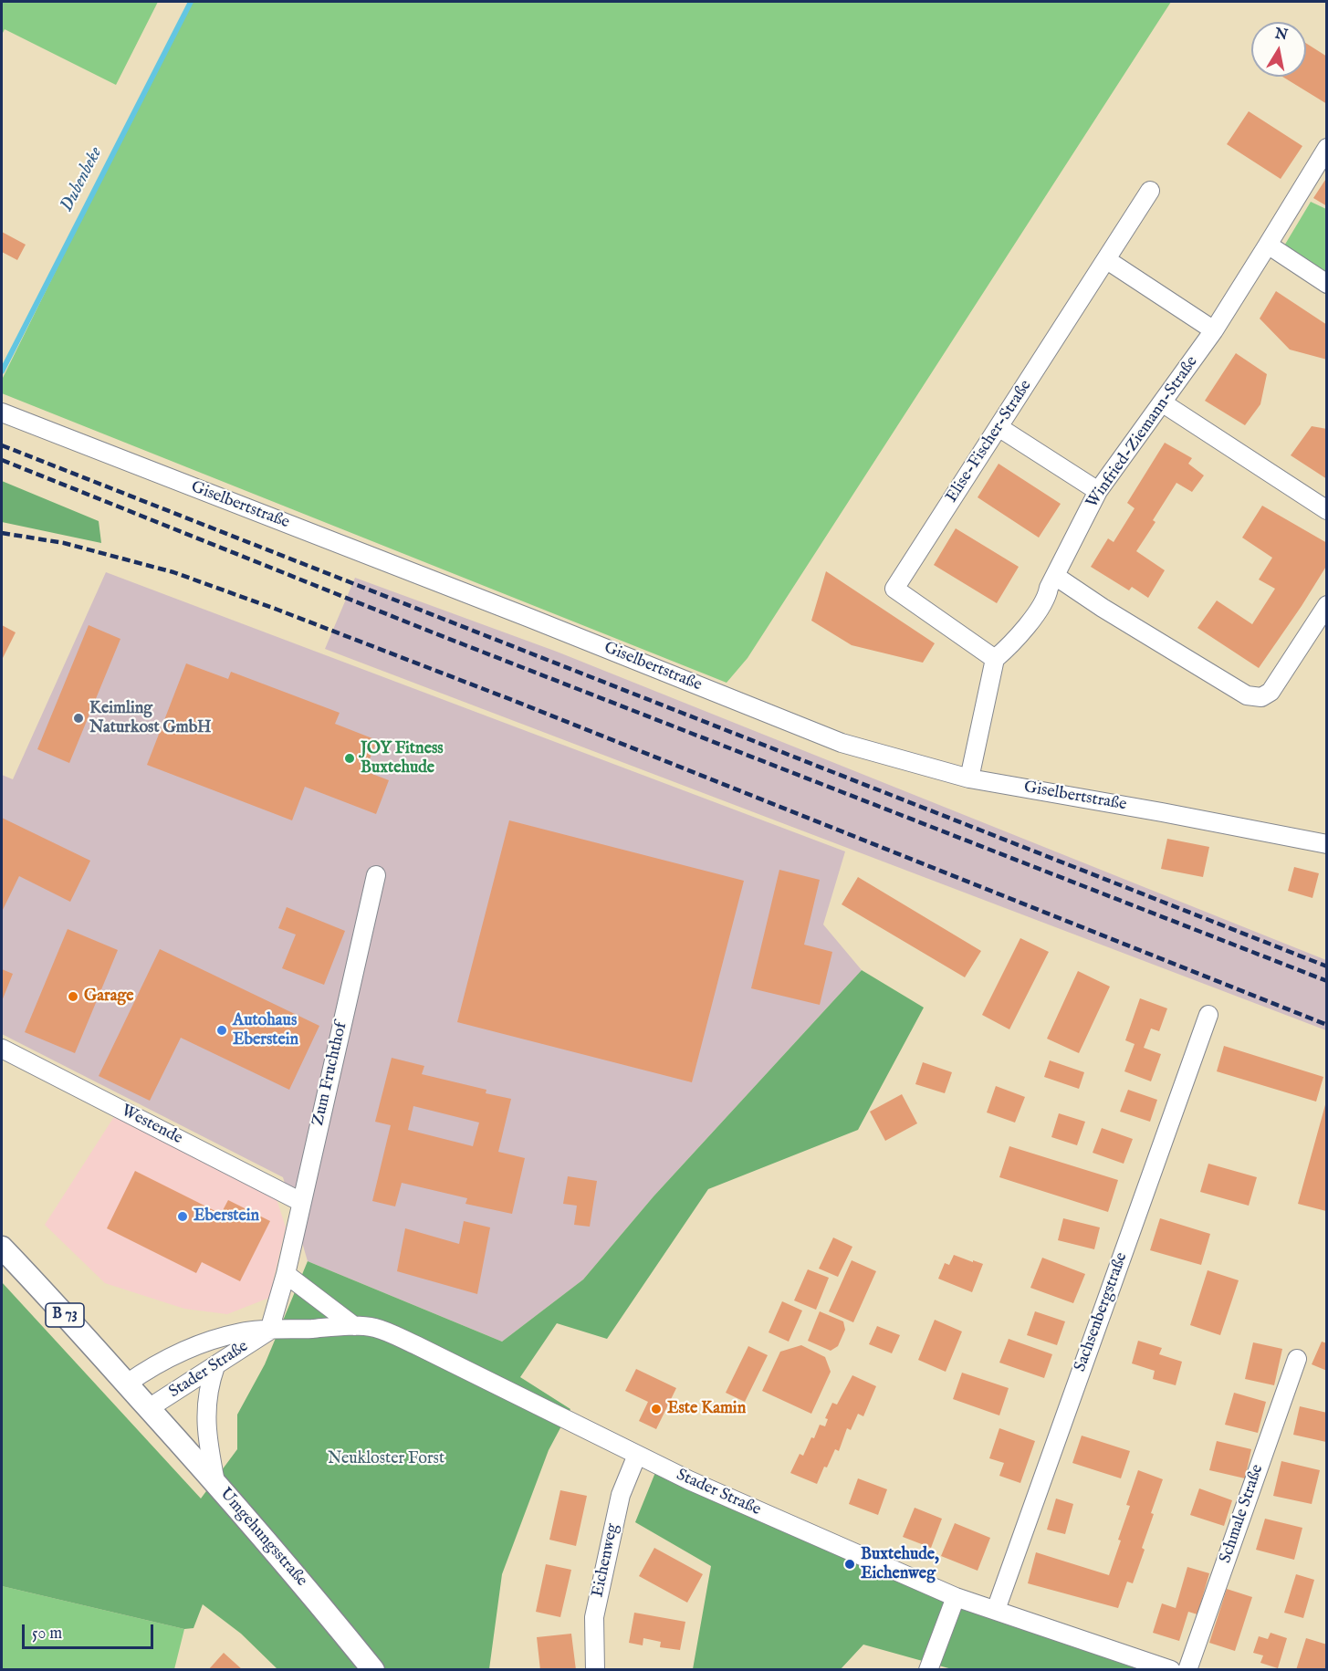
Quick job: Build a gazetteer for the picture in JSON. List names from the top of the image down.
{
  "streets": {
    "main road": ["B 73", "Umgehungsstraße"],
    "street": [
      "Winfried-Ziemann-Straße",
      "Elise-Fischer-Straße",
      "Giselbertstraße",
      "Zum Fruchthof",
      "Westende",
      "Sachsenbergstraße",
      "Stader Straße",
      "Schmale Straße",
      "Eichenweg"
    ]
  },
  "crossings": [
    ["Winfried-Ziemann-Straße", "Elise-Fischer-Straße"],
    ["Zum Fruchthof", "Westende"],
    ["Zum Fruchthof", "Stader Straße"],
    ["Sachsenbergstraße", "Stader Straße"],
    ["B 73", "Stader Straße"],
    ["B 73", "Umgehungsstraße"],
    ["Stader Straße", "Umgehungsstraße"],
    ["Stader Straße", "Eichenweg"]
  ],
  "water": ["Dubenbeke"],
  "parks": ["Neukloster Forst"],
  "places": [
    "Keimling Naturkost GmbH",
    "JOY Fitness Buxtehude",
    "Garage",
    "Autohaus Eberstein",
    "Eberstein",
    "Este Kamin",
    "Buxtehude, Eichenweg"
  ],
  "scale_bar": "50 m",
  "north": "top"
}
